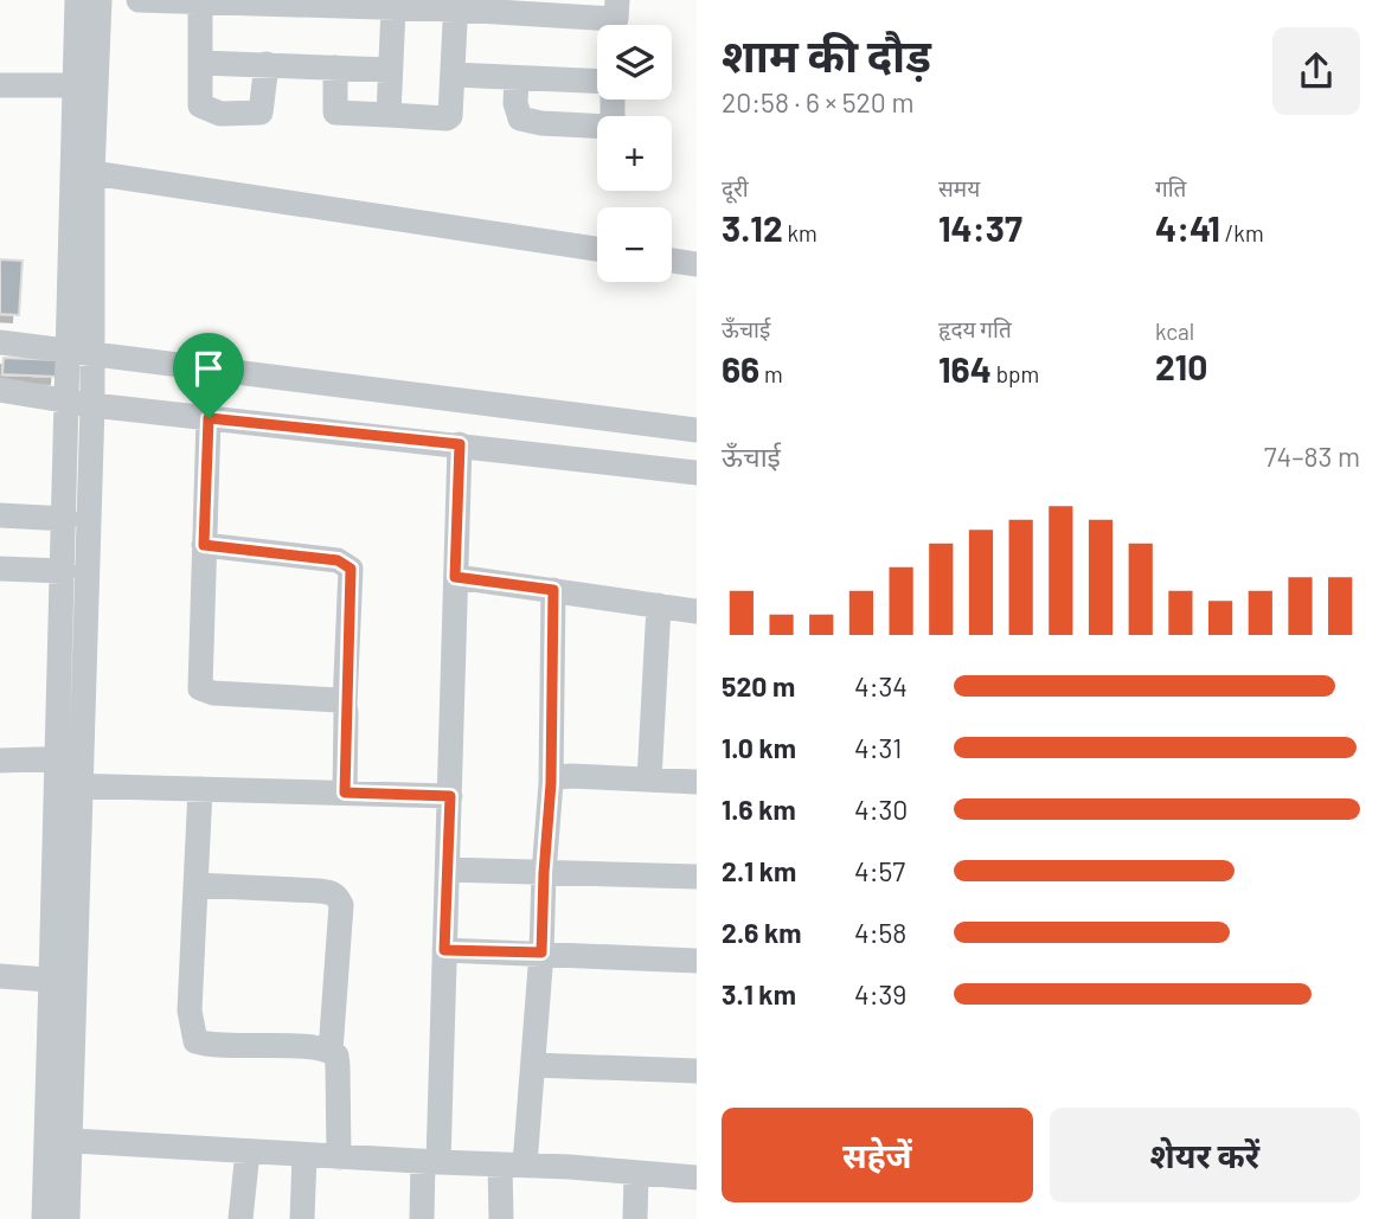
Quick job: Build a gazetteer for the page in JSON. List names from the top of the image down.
{
  "page": {
    "heading": ["शाम की दौड़", "20:58 · 6 × 520 m"],
    "map_buttons": ["+", "−"],
    "stats": [
      ["दूरी", "3.12 km"],
      ["समय", "14:37"],
      ["गति", "4:41 /km"],
      ["ऊँचाई", "66 m"],
      ["हृदय गति", "164 bpm"],
      ["kcal", "210"]
    ],
    "chart": ["ऊँचाई", "74–83 m"],
    "list": [
      {
        "name": "520 m",
        "note": "4:34"
      },
      {
        "name": "1.0 km",
        "note": "4:31"
      },
      {
        "name": "1.6 km",
        "note": "4:30"
      },
      {
        "name": "2.1 km",
        "note": "4:57"
      },
      {
        "name": "2.6 km",
        "note": "4:58"
      },
      {
        "name": "3.1 km",
        "note": "4:39"
      }
    ],
    "buttons": ["सहेजें", "शेयर करें"]
  }
}
